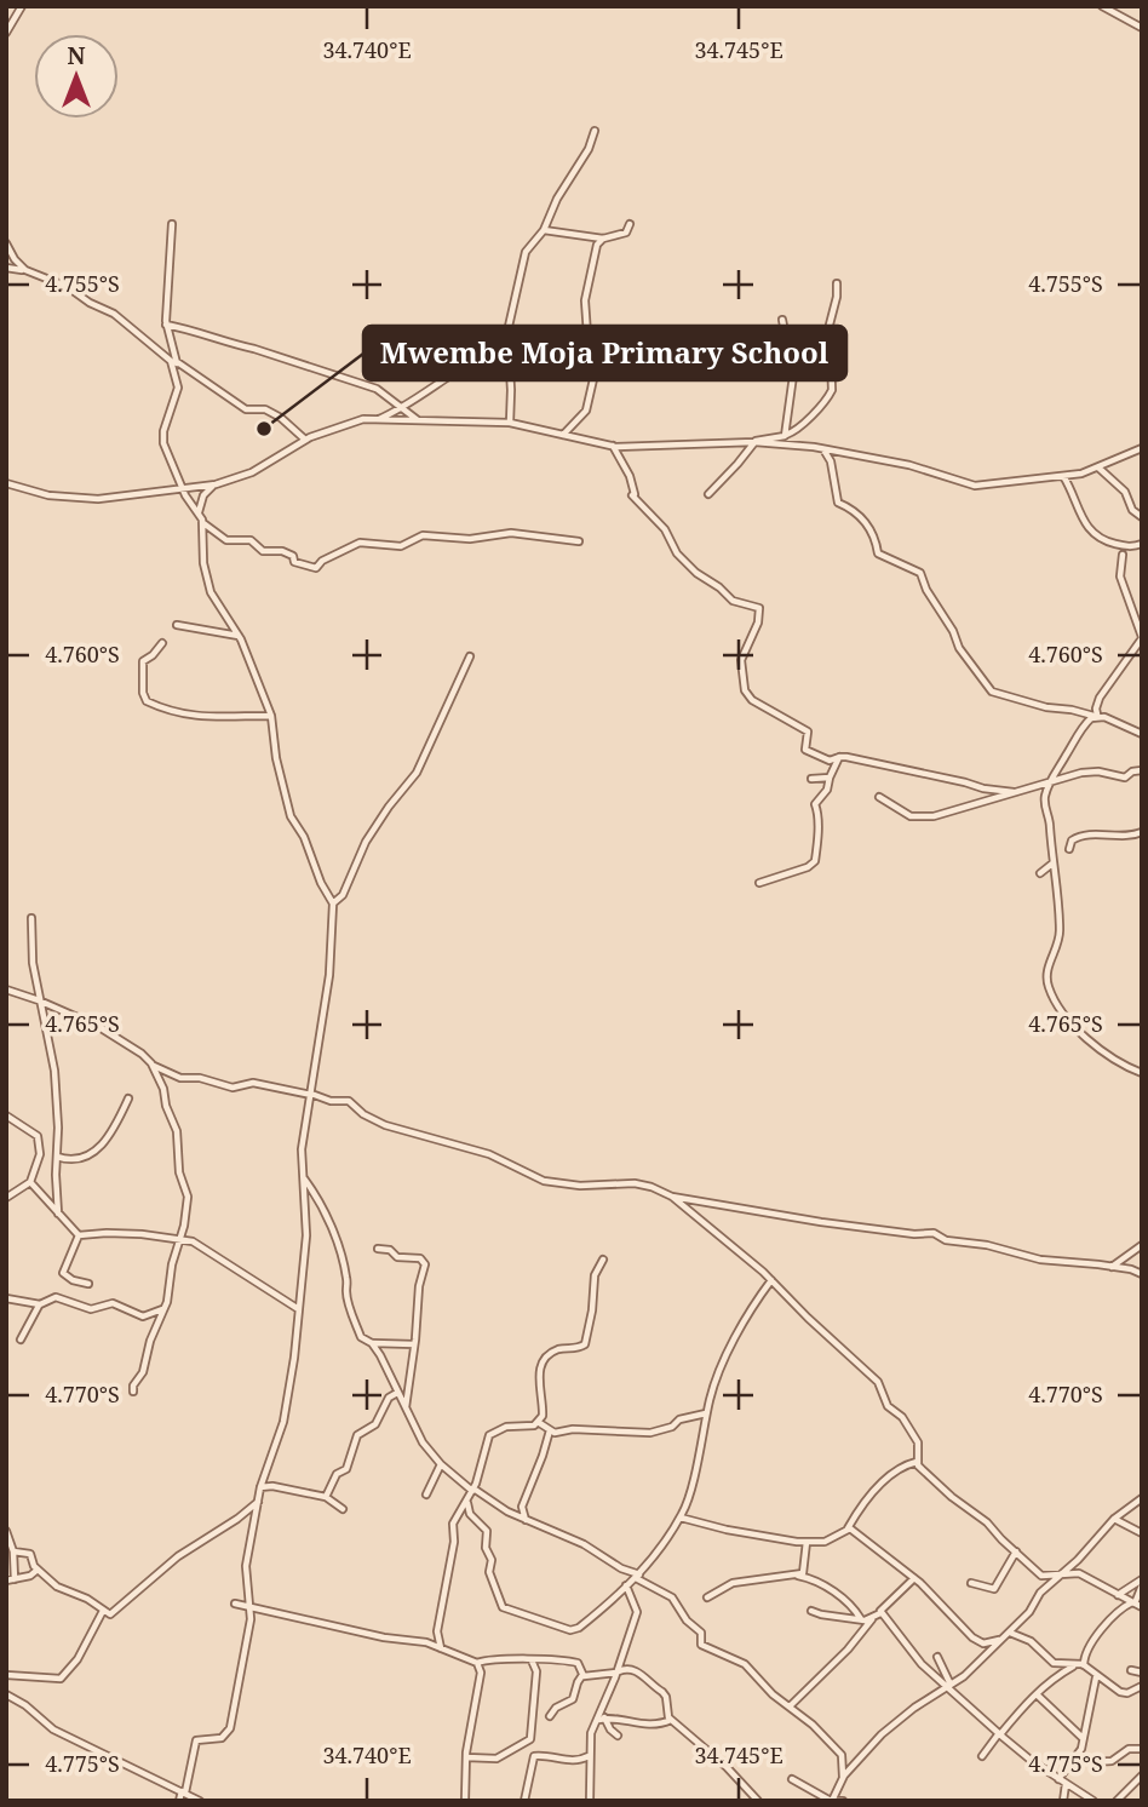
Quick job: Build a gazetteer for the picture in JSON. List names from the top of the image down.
{
  "places": ["Mwembe Moja Primary School"],
  "north": "top",
  "coordinates": [
    "34.740°E",
    "34.745°E",
    "4.755°S",
    "4.760°S",
    "4.765°S",
    "4.770°S",
    "4.775°S"
  ]
}
